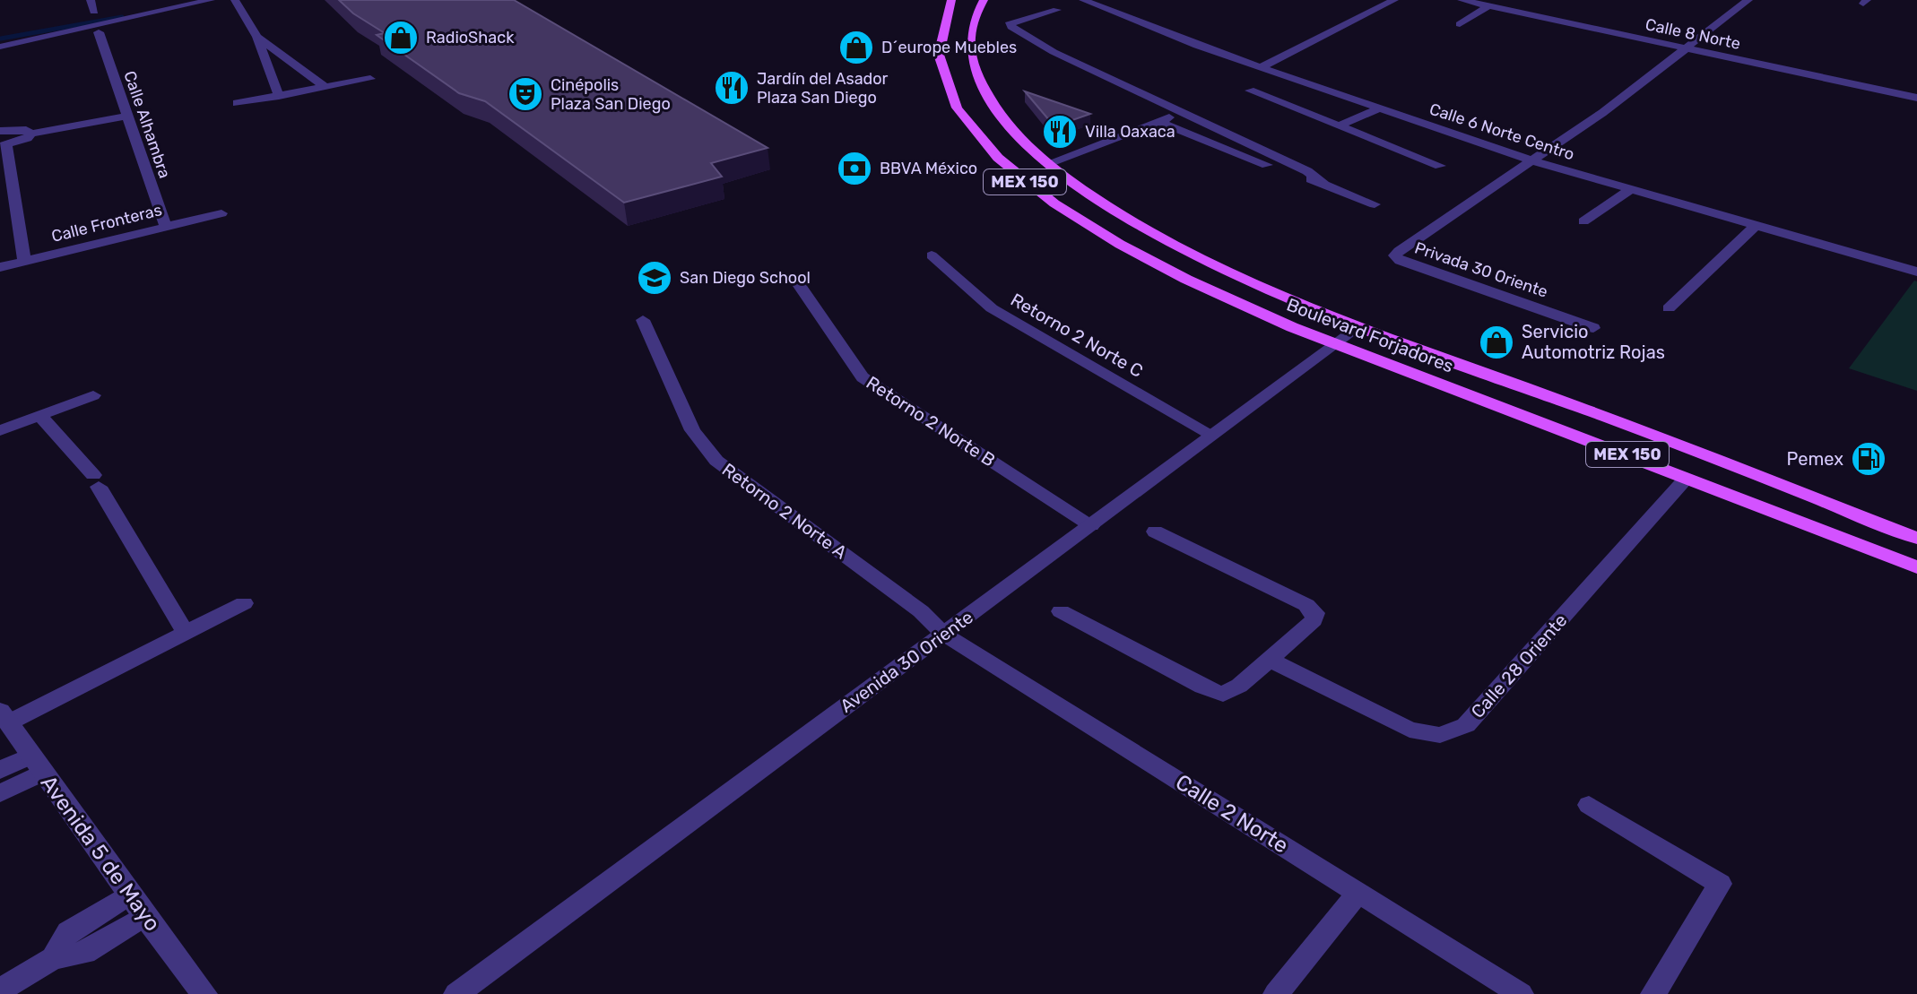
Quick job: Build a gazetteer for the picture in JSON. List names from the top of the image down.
{
  "streets": {
    "main road": ["MEX 150", "Boulevard Forjadores"],
    "street": [
      "Calle 8 Norte",
      "Calle Alhambra",
      "Calle 6 Norte Centro",
      "Calle Fronteras",
      "Privada 30 Oriente",
      "Retorno 2 Norte C",
      "Retorno 2 Norte B",
      "Retorno 2 Norte A",
      "Avenida 30 Oriente",
      "Calle 28 Oriente",
      "Calle 2 Norte",
      "Avenida 5 de Mayo"
    ]
  },
  "crossings": [
    ["Calle Alhambra", "Calle Fronteras"],
    ["Calle 6 Norte Centro", "Privada 30 Oriente"],
    ["Retorno 2 Norte C", "Avenida 30 Oriente"],
    ["Boulevard Forjadores", "Avenida 30 Oriente"],
    ["Boulevard Forjadores", "Calle 28 Oriente"],
    ["Retorno 2 Norte B", "Avenida 30 Oriente"],
    ["Retorno 2 Norte A", "Avenida 30 Oriente"],
    ["Retorno 2 Norte A", "Calle 2 Norte"],
    ["Avenida 30 Oriente", "Calle 2 Norte"]
  ],
  "places": {
    "shop": ["RadioShack", "D´europe Muebles", "Servicio Automotriz Rojas"],
    "restaurant": ["Jardín del Asador Plaza San Diego", "Villa Oaxaca"],
    "theatre": ["Cinépolis Plaza San Diego"],
    "bank": ["BBVA México"],
    "school or university": ["San Diego School"],
    "fuel station": ["Pemex"]
  }
}
